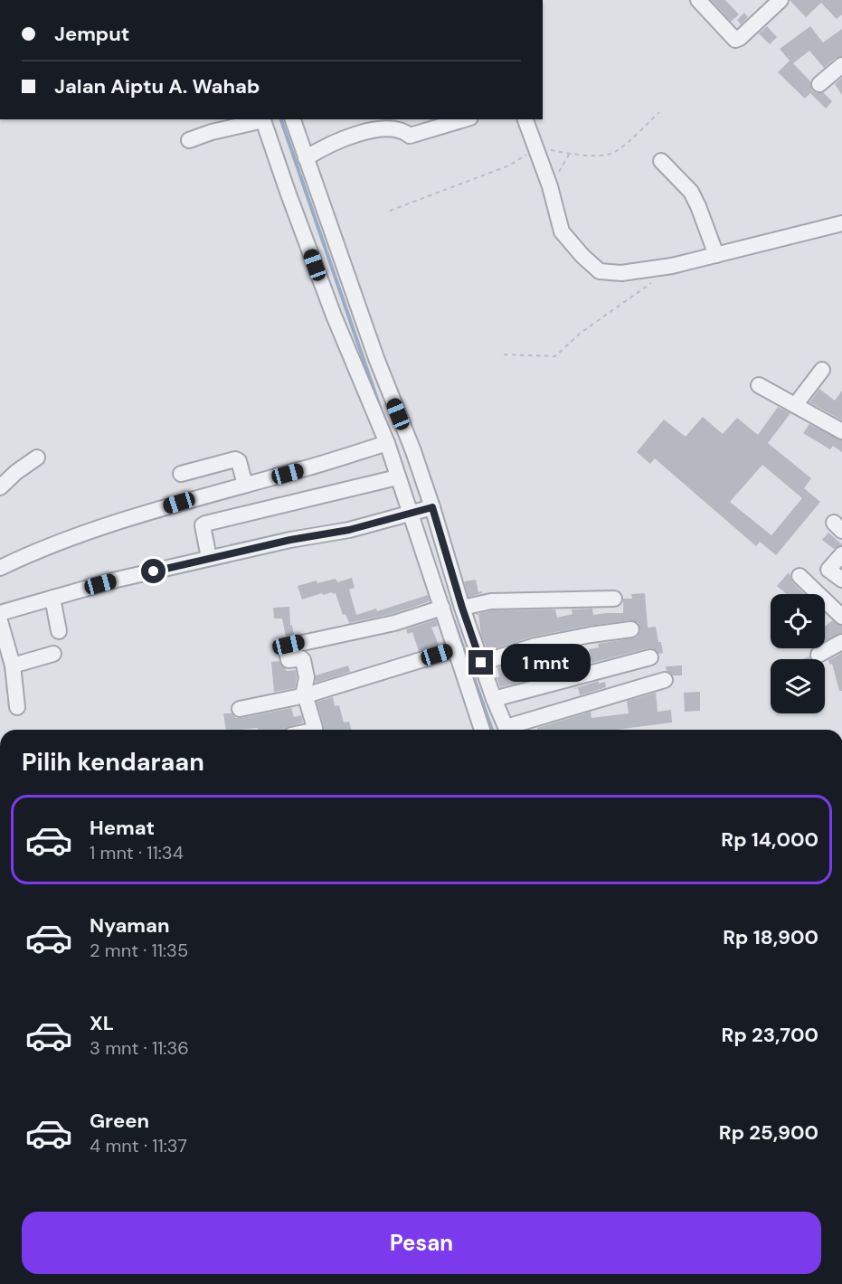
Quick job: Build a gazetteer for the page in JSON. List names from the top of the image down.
{
  "page": {
    "banner": ["Jemput", "Jalan Aiptu A. Wahab"],
    "bubble": "1 mnt",
    "heading": "Pilih kendaraan",
    "list": [
      {
        "name": "Hemat",
        "note": "1 mnt · 11:34",
        "value": "Rp 14,000"
      },
      {
        "name": "Nyaman",
        "note": "2 mnt · 11:35",
        "value": "Rp 18,900"
      },
      {
        "name": "XL",
        "note": "3 mnt · 11:36",
        "value": "Rp 23,700"
      },
      {
        "name": "Green",
        "note": "4 mnt · 11:37",
        "value": "Rp 25,900"
      }
    ],
    "buttons": "Pesan"
  }
}
